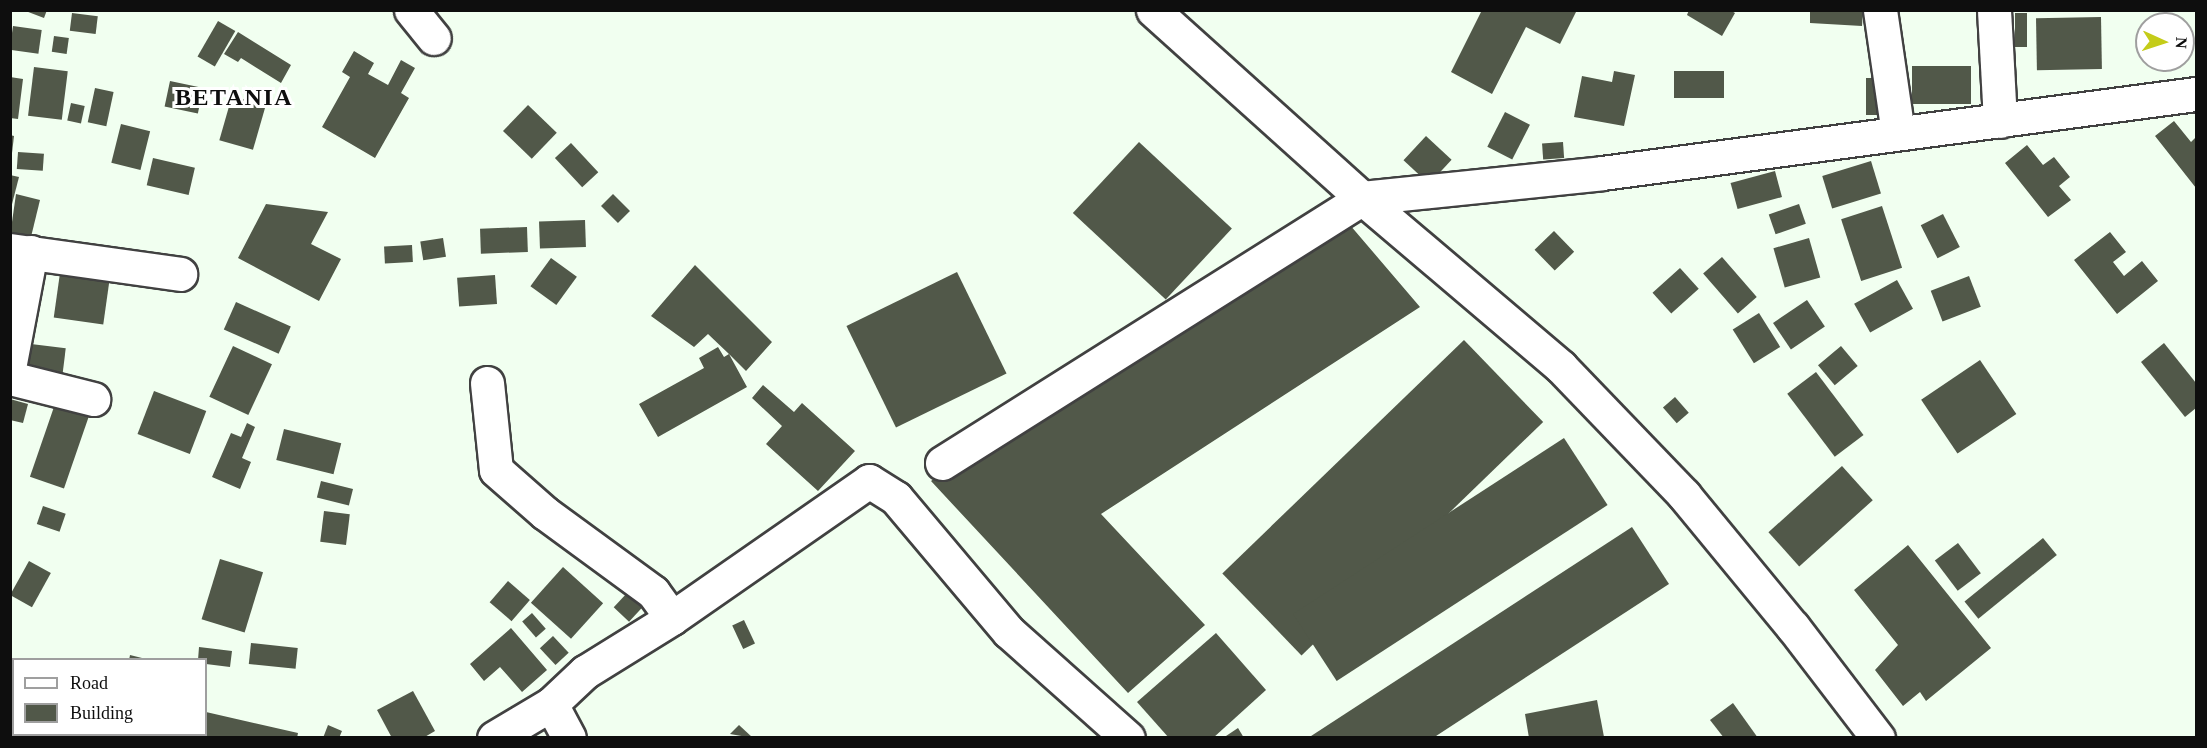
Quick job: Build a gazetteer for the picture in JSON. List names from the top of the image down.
{
  "districts": ["BETANIA"],
  "legend": ["Road", "Building"],
  "north": "right"
}
